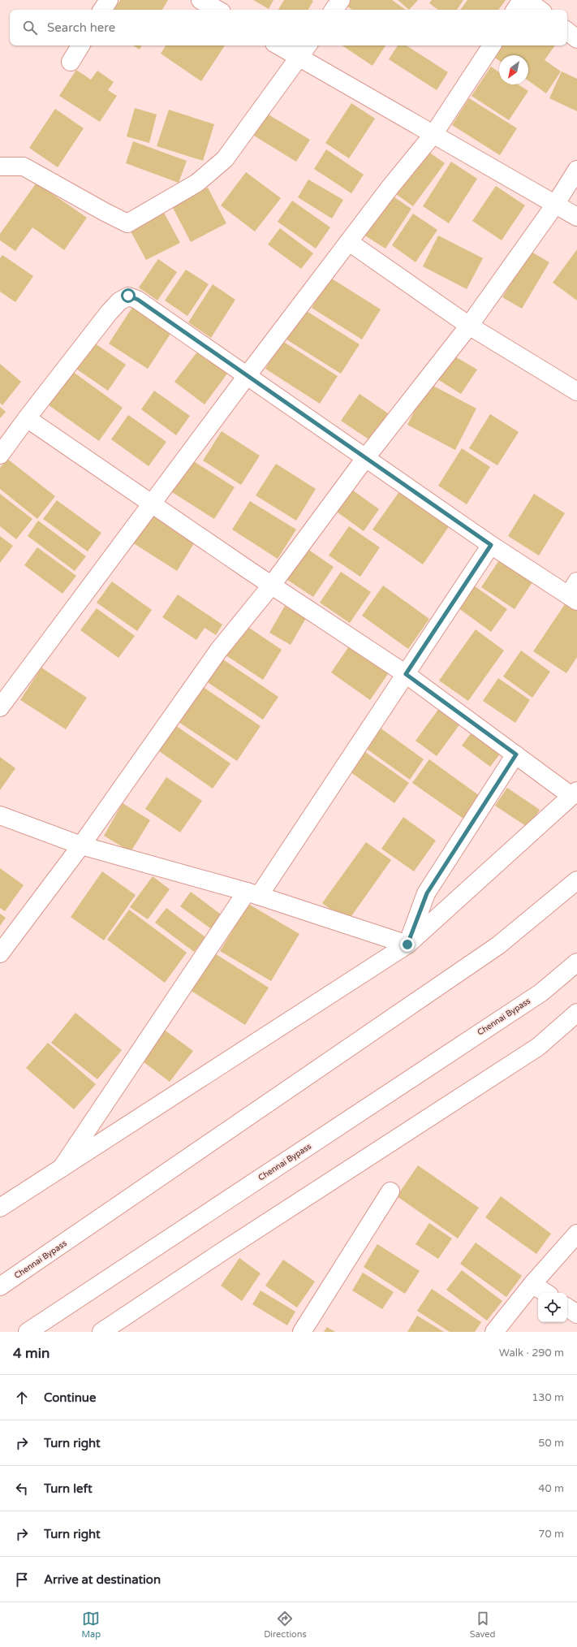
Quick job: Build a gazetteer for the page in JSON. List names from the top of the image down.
{
  "streets": {
    "main road": ["Chennai Bypass"]
  },
  "north": "bottom left",
  "page": {
    "search": "Search here",
    "heading": ["4 min", "Walk · 290 m"],
    "list": [
      ["Continue", "130 m"],
      ["Turn right", "50 m"],
      ["Turn left", "40 m"],
      ["Turn right", "70 m"],
      "Arrive at destination"
    ],
    "nav": ["Map", "Directions", "Saved"]
  }
}
